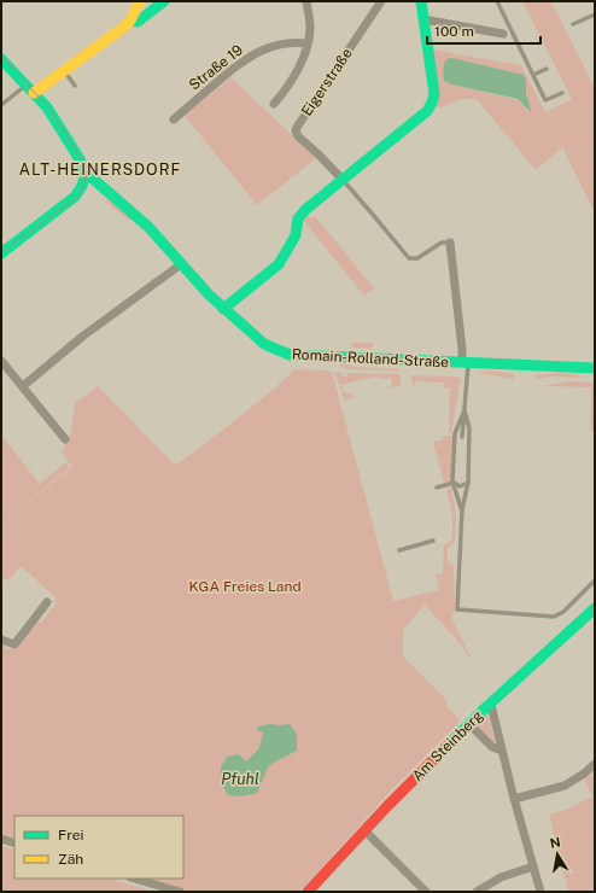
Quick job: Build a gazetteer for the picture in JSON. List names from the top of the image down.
{
  "streets": {
    "main road": ["Romain-Rolland-Straße", "Am Steinberg"],
    "street": ["Straße 19", "Eigerstraße"]
  },
  "districts": ["ALT-HEINERSDORF"],
  "water": ["Pfuhl"],
  "parks": ["KGA Freies Land"],
  "legend": ["Frei", "Zäh"],
  "scale_bar": "100 m",
  "north": "top"
}
